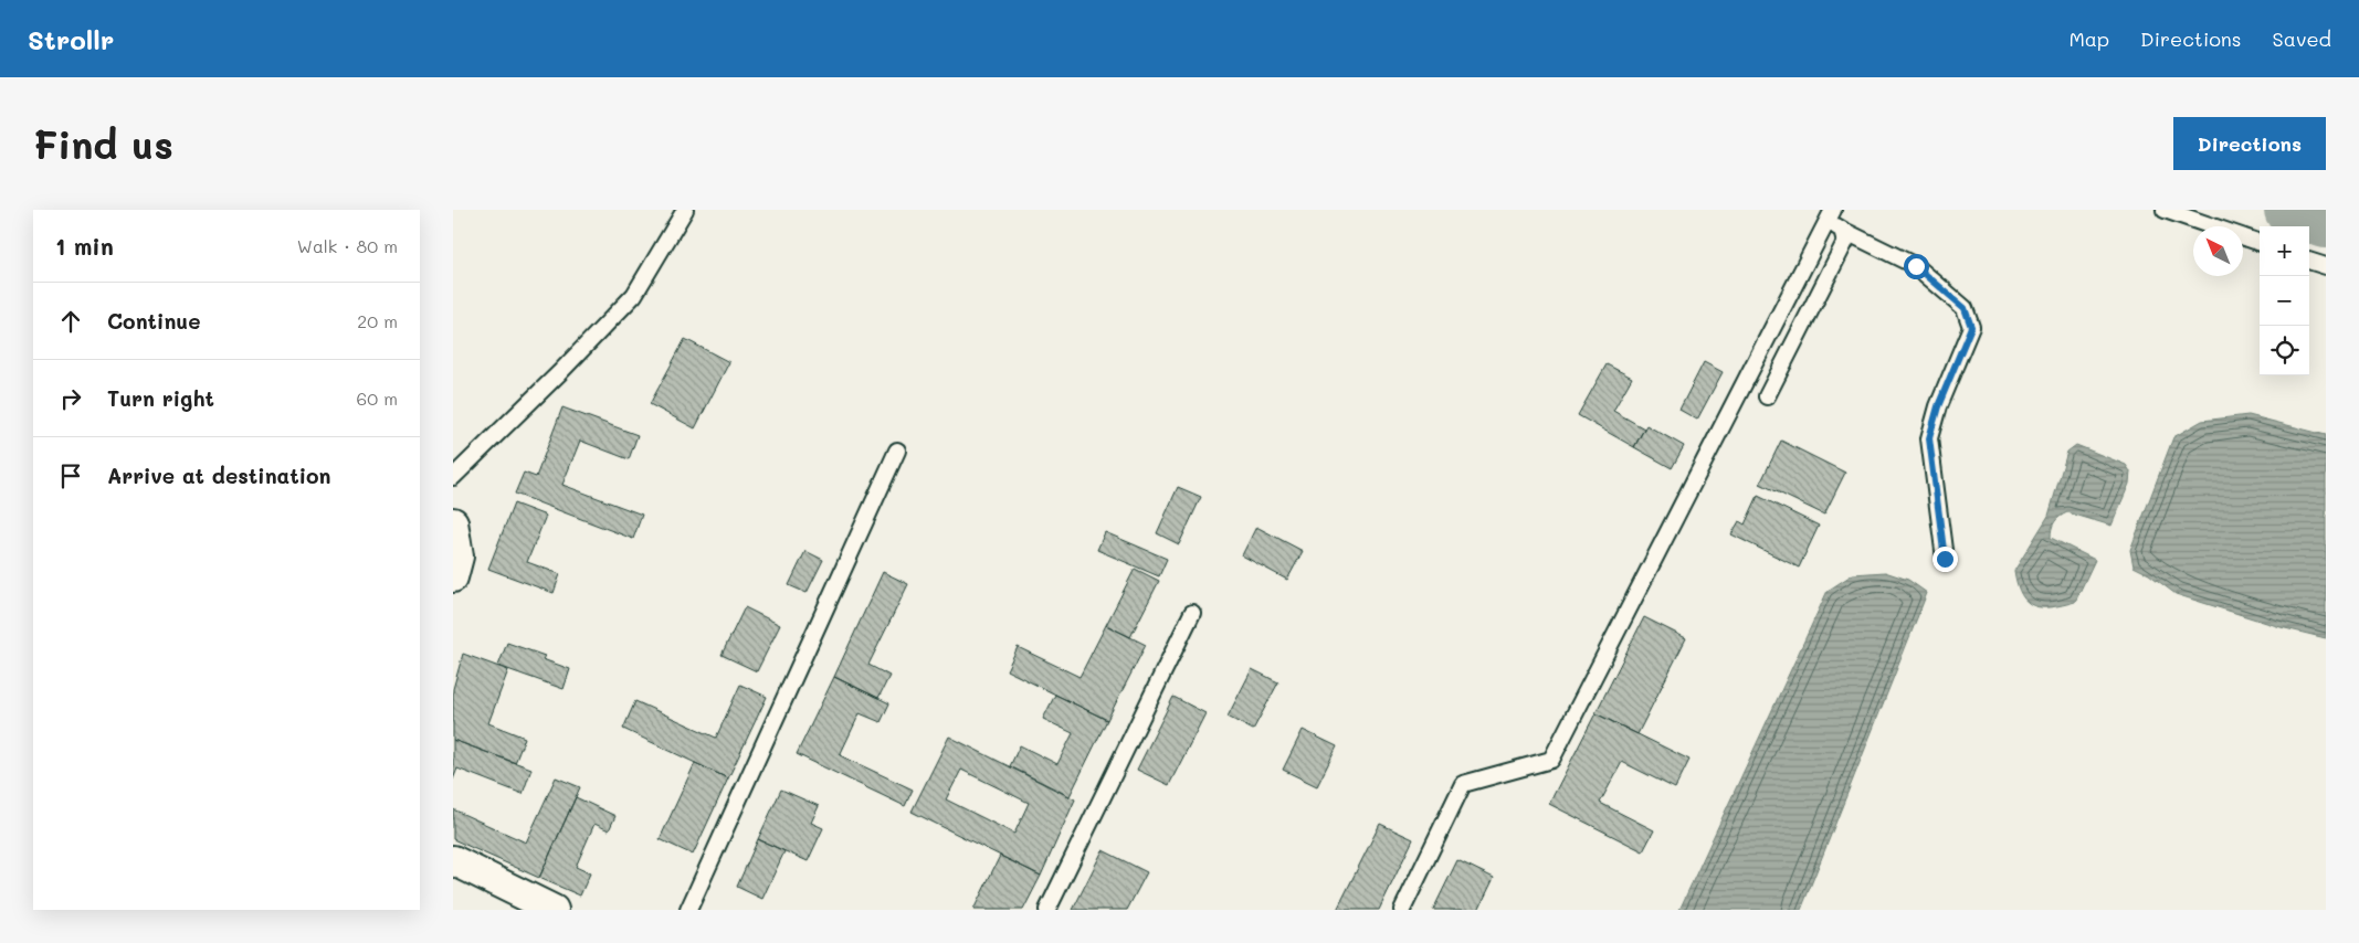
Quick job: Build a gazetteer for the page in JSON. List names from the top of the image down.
{
  "north": "top left",
  "page": {
    "header": "Strollr",
    "nav": ["Map", "Directions", "Saved"],
    "buttons": "Directions",
    "title": "Find us",
    "heading": ["1 min", "Walk · 80 m"],
    "map_buttons": ["+", "−"],
    "list": [
      ["Continue", "20 m"],
      ["Turn right", "60 m"],
      "Arrive at destination"
    ]
  }
}
